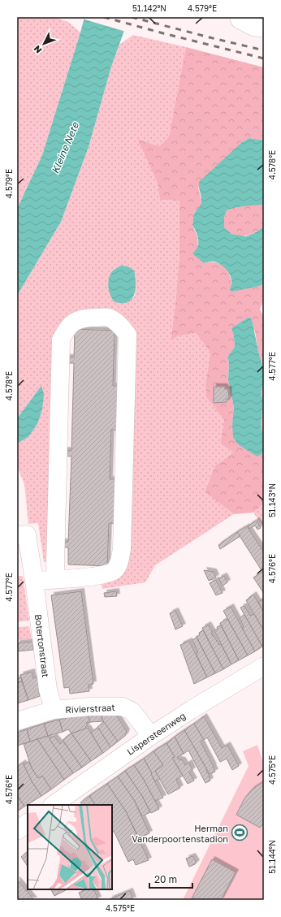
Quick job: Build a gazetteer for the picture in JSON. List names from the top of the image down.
{
  "streets": {
    "street": ["Botertonstraat", "Rivierstraat", "Lispersteenweg"]
  },
  "crossings": [
    ["Botertonstraat", "Rivierstraat"],
    ["Rivierstraat", "Lispersteenweg"]
  ],
  "water": ["Kleine Nete"],
  "places": {
    "sports": ["Herman Vanderpoortenstadion"]
  },
  "scale_bar": "20 m",
  "north": "bottom left",
  "coordinates": [
    "51.142°N",
    "4.579°E",
    "4.578°E",
    "4.577°E",
    "51.143°N",
    "4.576°E",
    "4.575°E",
    "51.144°N"
  ]
}
